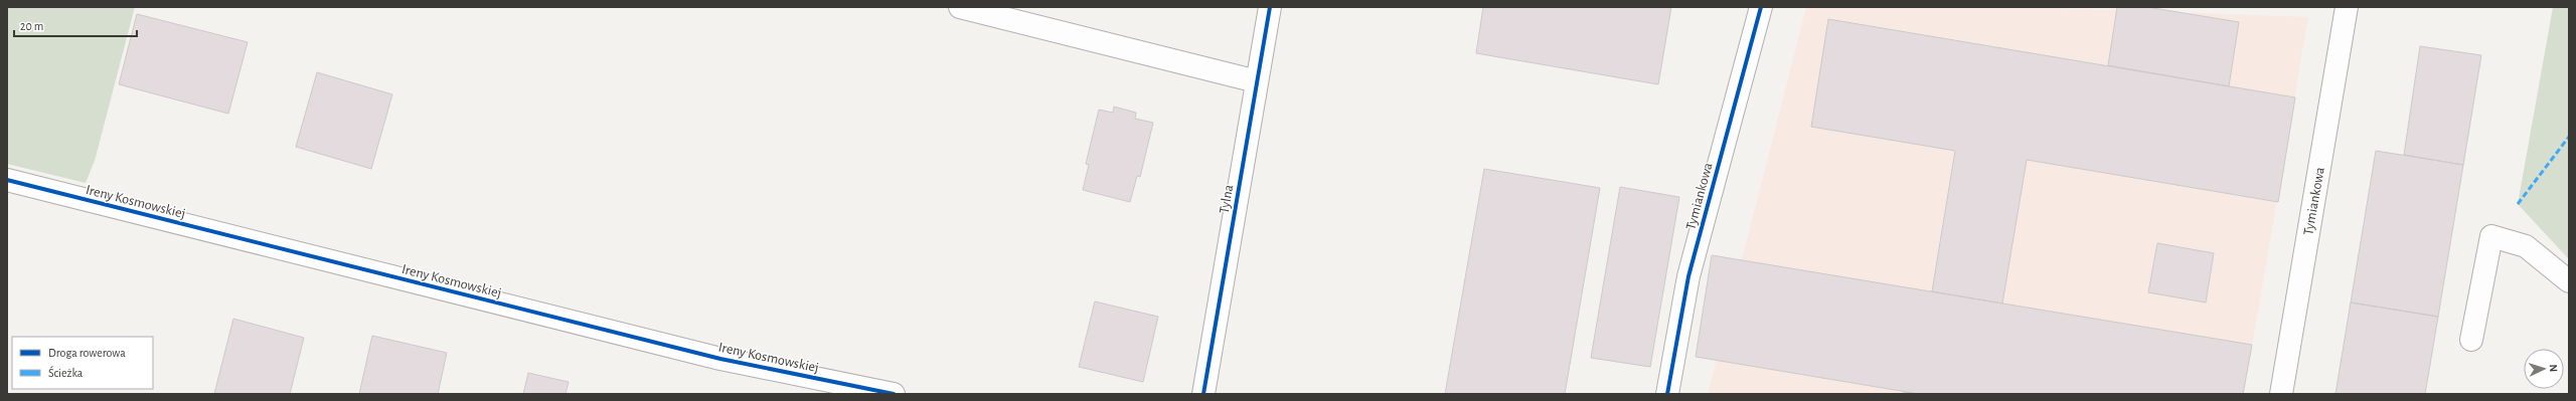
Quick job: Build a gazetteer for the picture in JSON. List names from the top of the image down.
{
  "streets": {
    "street": ["Tymiankowa", "Tylna", "Ireny Kosmowskiej"]
  },
  "legend": ["Droga rowerowa", "Ścieżka"],
  "scale_bar": "20 m",
  "north": "right"
}
